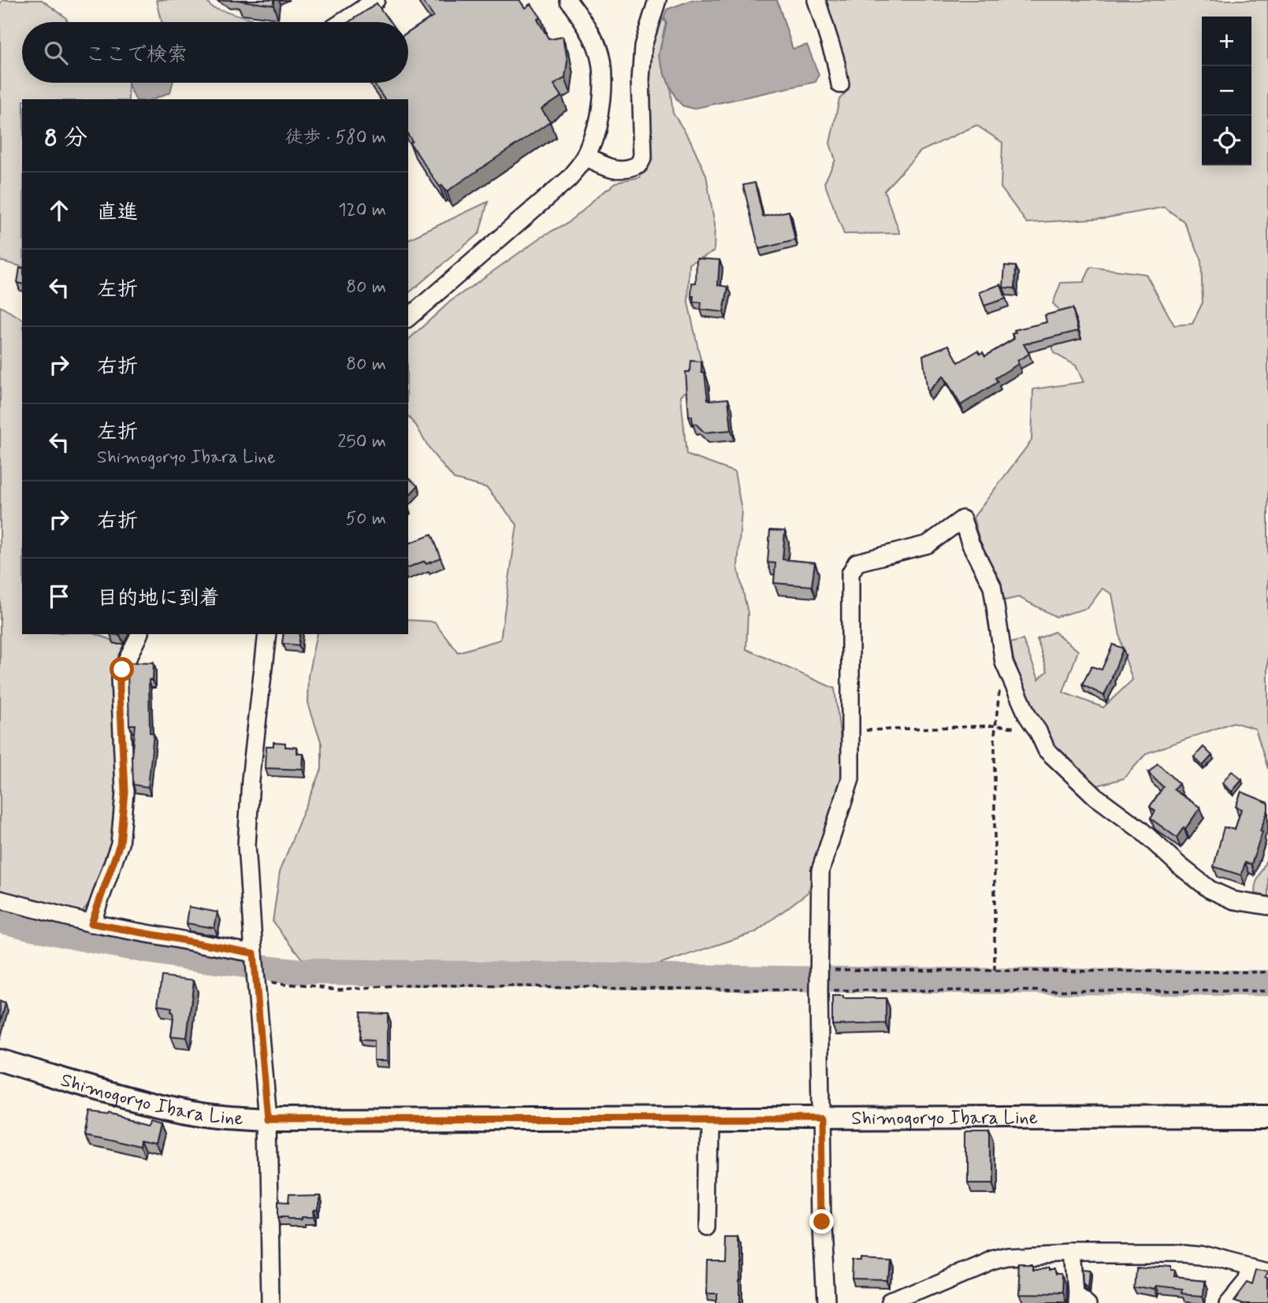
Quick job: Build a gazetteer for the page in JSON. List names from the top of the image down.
{
  "streets": {
    "main road": ["Shimogoryo Ibara Line"]
  },
  "page": {
    "map_buttons": ["+", "−"],
    "search": "ここで検索",
    "heading": ["8 分", "徒歩 · 580 m"],
    "list": [
      ["直進", "120 m"],
      ["左折", "80 m"],
      ["右折", "80 m"],
      ["左折", "Shimogoryo Ibara Line", "250 m"],
      ["右折", "50 m"],
      "目的地に到着"
    ]
  }
}
